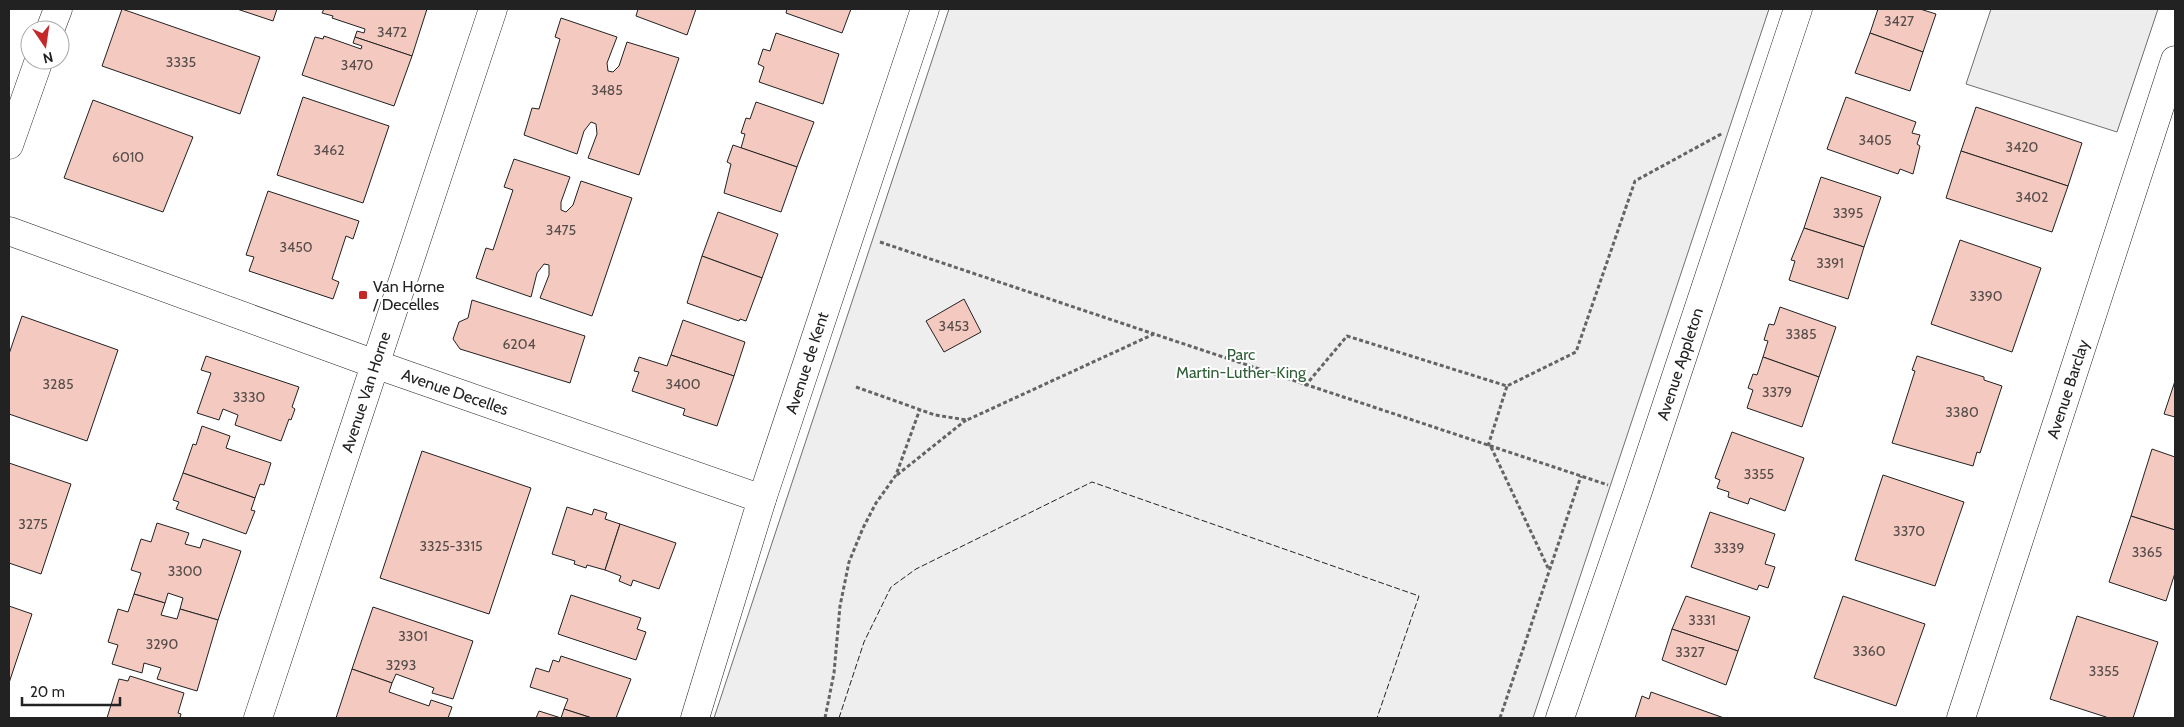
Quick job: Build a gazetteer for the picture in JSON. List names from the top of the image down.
{
  "streets": {
    "street": [
      "Avenue de Kent",
      "Avenue Appleton",
      "Avenue Barclay",
      "Avenue Van Horne",
      "Avenue Decelles"
    ]
  },
  "crossings": [
    ["Avenue de Kent", "Avenue Decelles"],
    ["Avenue Van Horne", "Avenue Decelles"]
  ],
  "parks": ["Parc Martin-Luther-King"],
  "places": {
    "transit": ["Van Horne / Decelles"]
  },
  "house_numbers": [
    "3427",
    "3472",
    "3335",
    "3470",
    "3485",
    "3405",
    "3420",
    "3462",
    "6010",
    "3402",
    "3395",
    "3475",
    "3450",
    "3391",
    "3390",
    "3453",
    "3385",
    "6204",
    "3285",
    "3400",
    "3379",
    "3330",
    "3380",
    "3355",
    "3275",
    "3370",
    "3325-3315",
    "3339",
    "3365",
    "3300",
    "3331",
    "3301",
    "3290",
    "3360",
    "3327",
    "3293",
    "3355"
  ],
  "scale_bar": "20 m",
  "north": "bottom"
}
